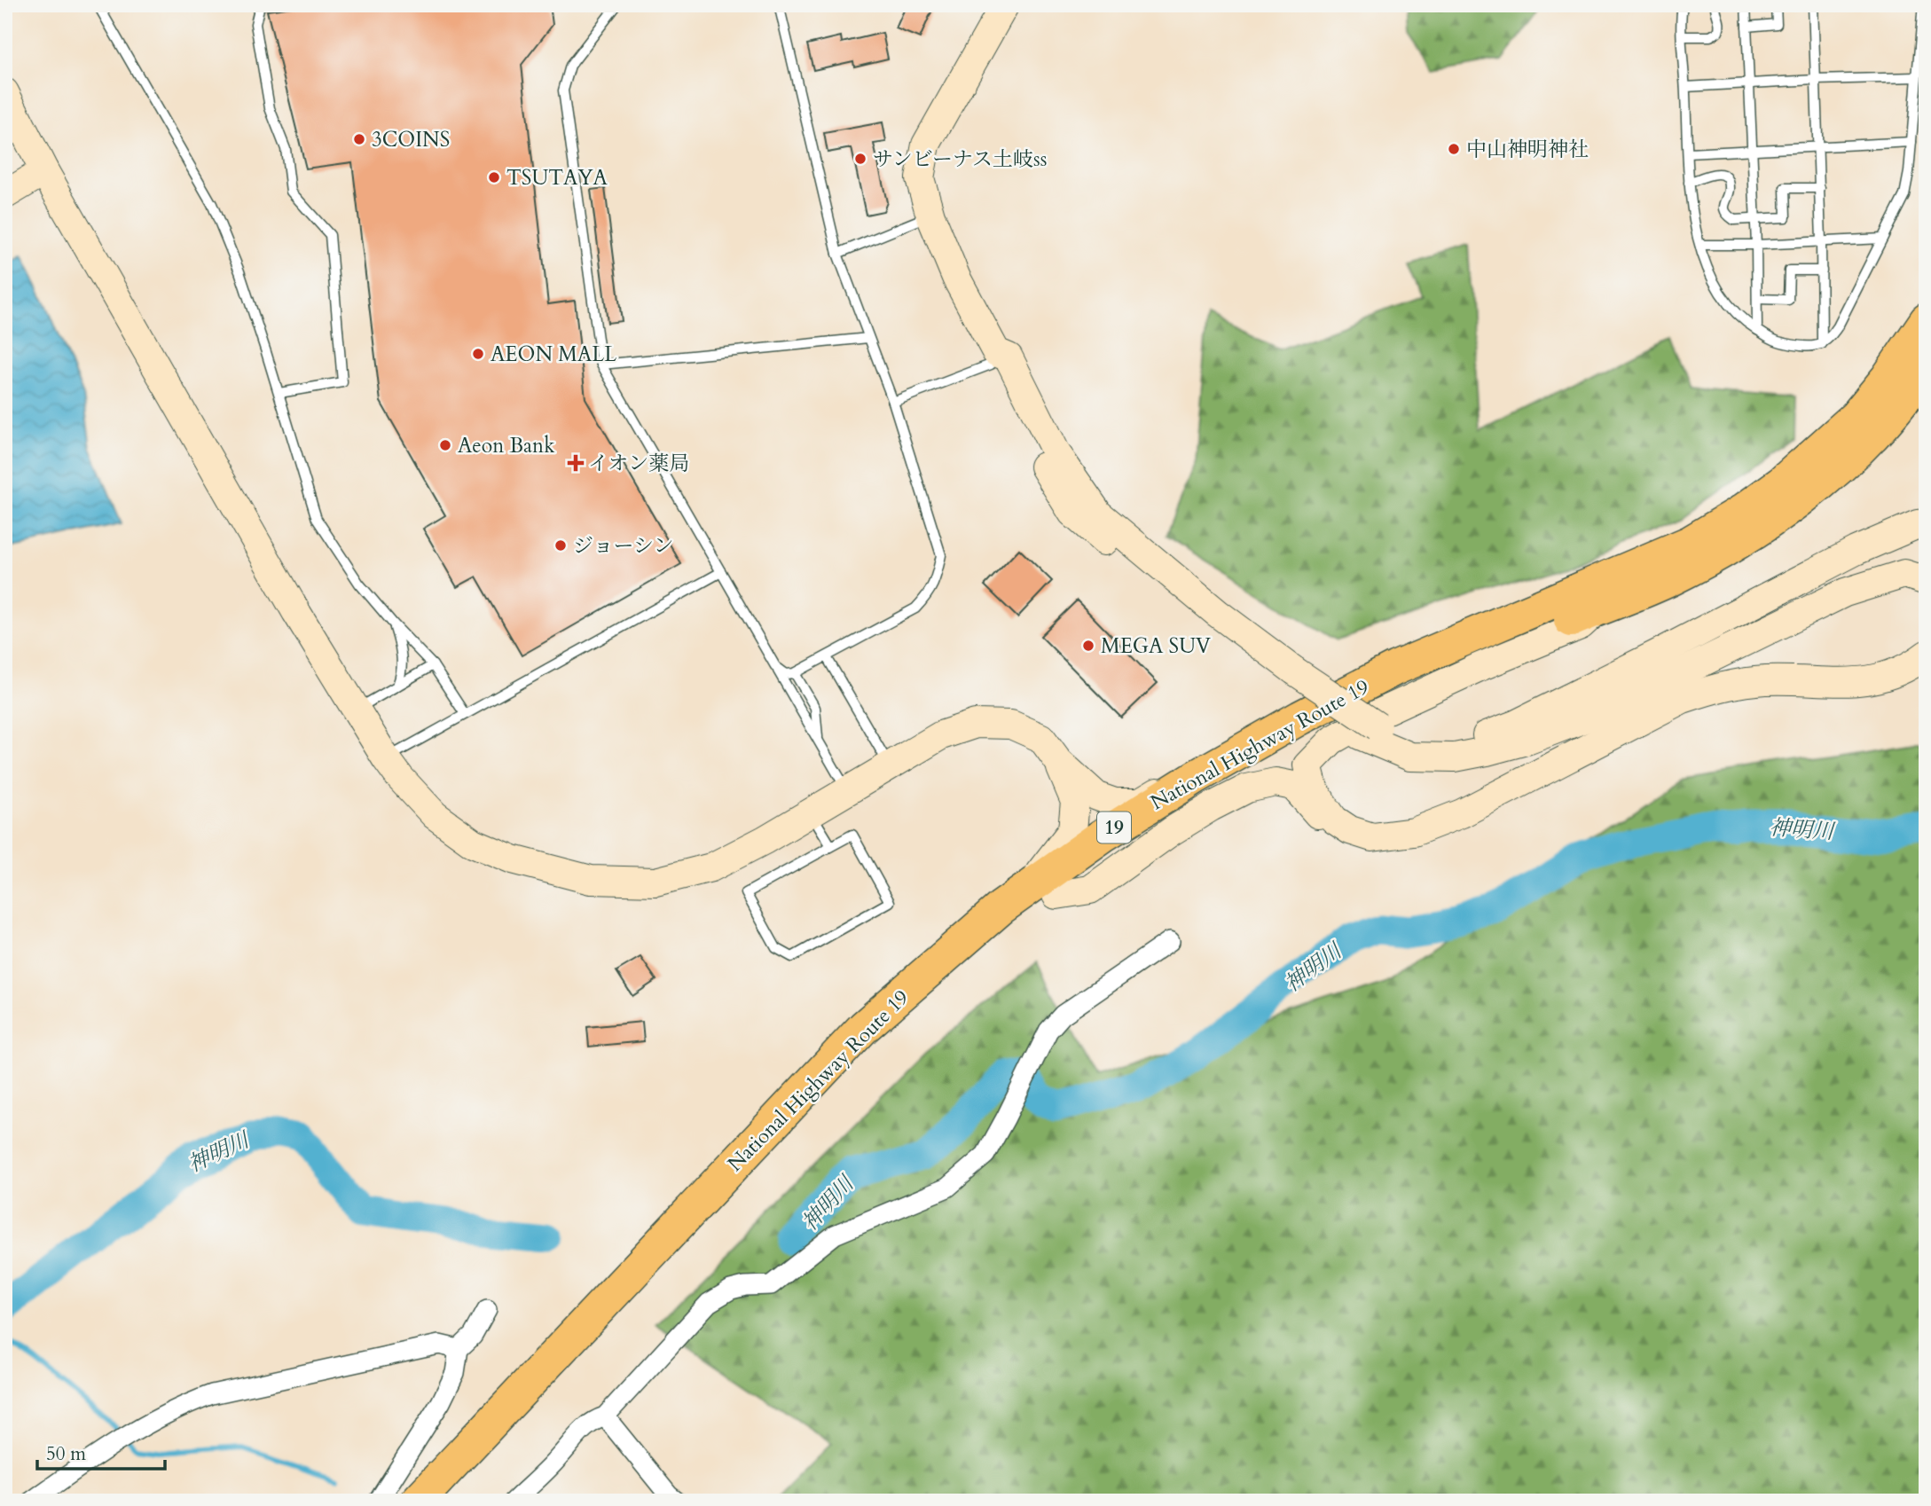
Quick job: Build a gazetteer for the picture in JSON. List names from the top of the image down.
{
  "streets": {
    "highway": ["National Highway Route 19", "19"]
  },
  "water": ["神明川"],
  "places": {
    "other": [
      "3COINS",
      "中山神明神社",
      "サンビーナス土岐ss",
      "TSUTAYA",
      "AEON MALL",
      "Aeon Bank",
      "ジョーシン",
      "MEGA SUV"
    ],
    "health": ["イオン薬局"]
  },
  "scale_bar": "50 m"
}
